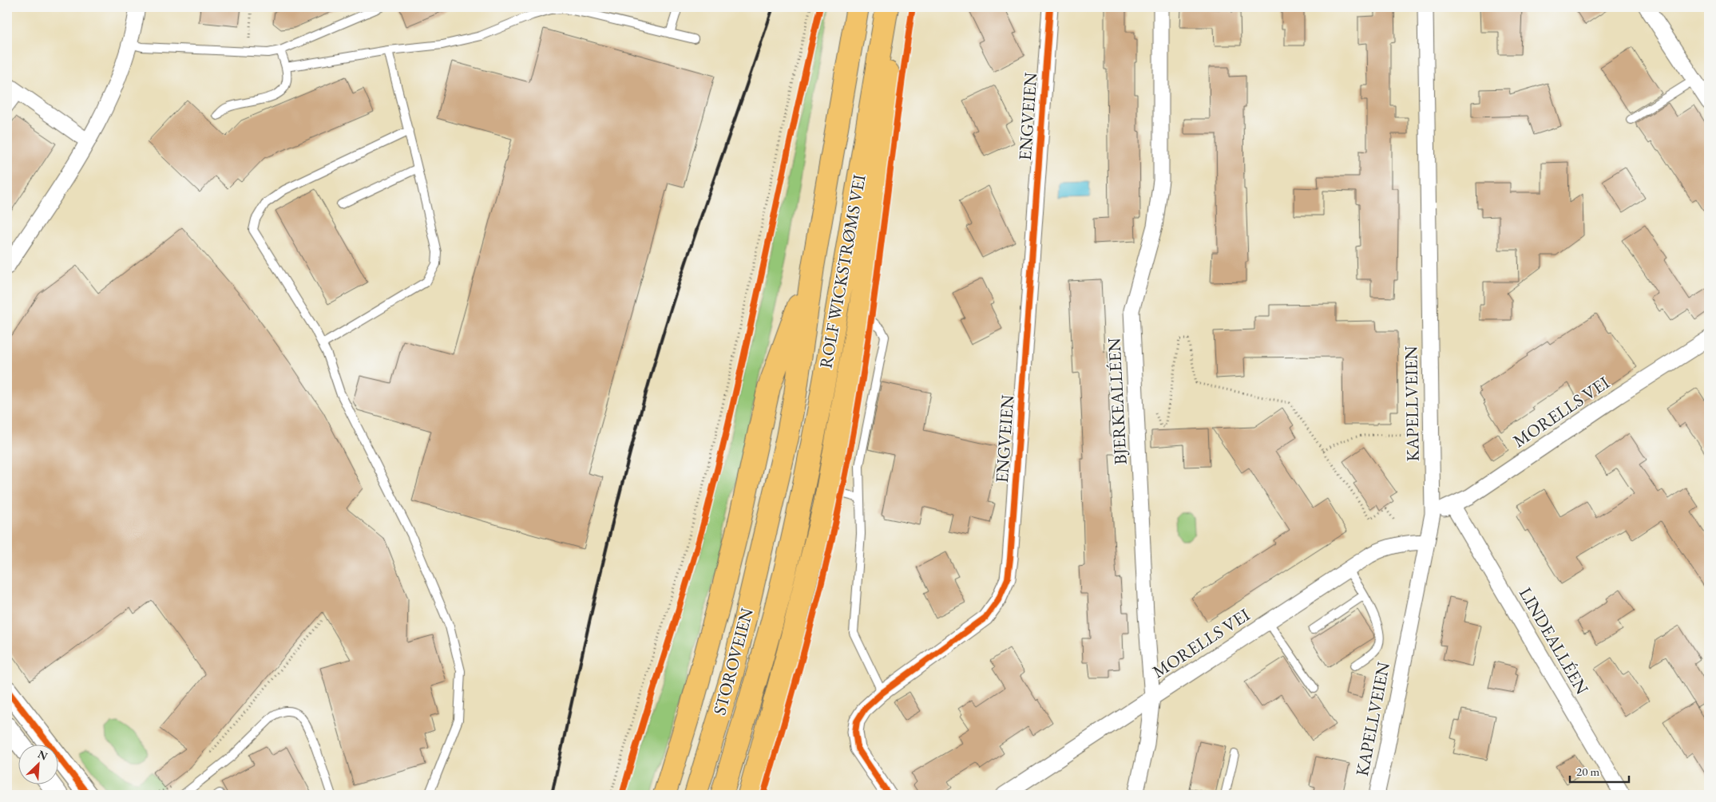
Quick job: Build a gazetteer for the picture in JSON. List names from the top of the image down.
{
  "streets": {
    "highway": ["ROLF WICKSTRØMS VEI", "STOROVEIEN"],
    "street": [
      "ENGVEIEN",
      "BJERKEALLÉEN",
      "KAPELLVEIEN",
      "MORELLS VEI",
      "LINDEALLÉEN"
    ]
  },
  "crossings": [
    ["ROLF WICKSTRØMS VEI", "STOROVEIEN"],
    ["BJERKEALLÉEN", "MORELLS VEI"],
    ["KAPELLVEIEN", "MORELLS VEI"],
    ["MORELLS VEI", "LINDEALLÉEN"]
  ],
  "scale_bar": "20 m",
  "north": "top right"
}
